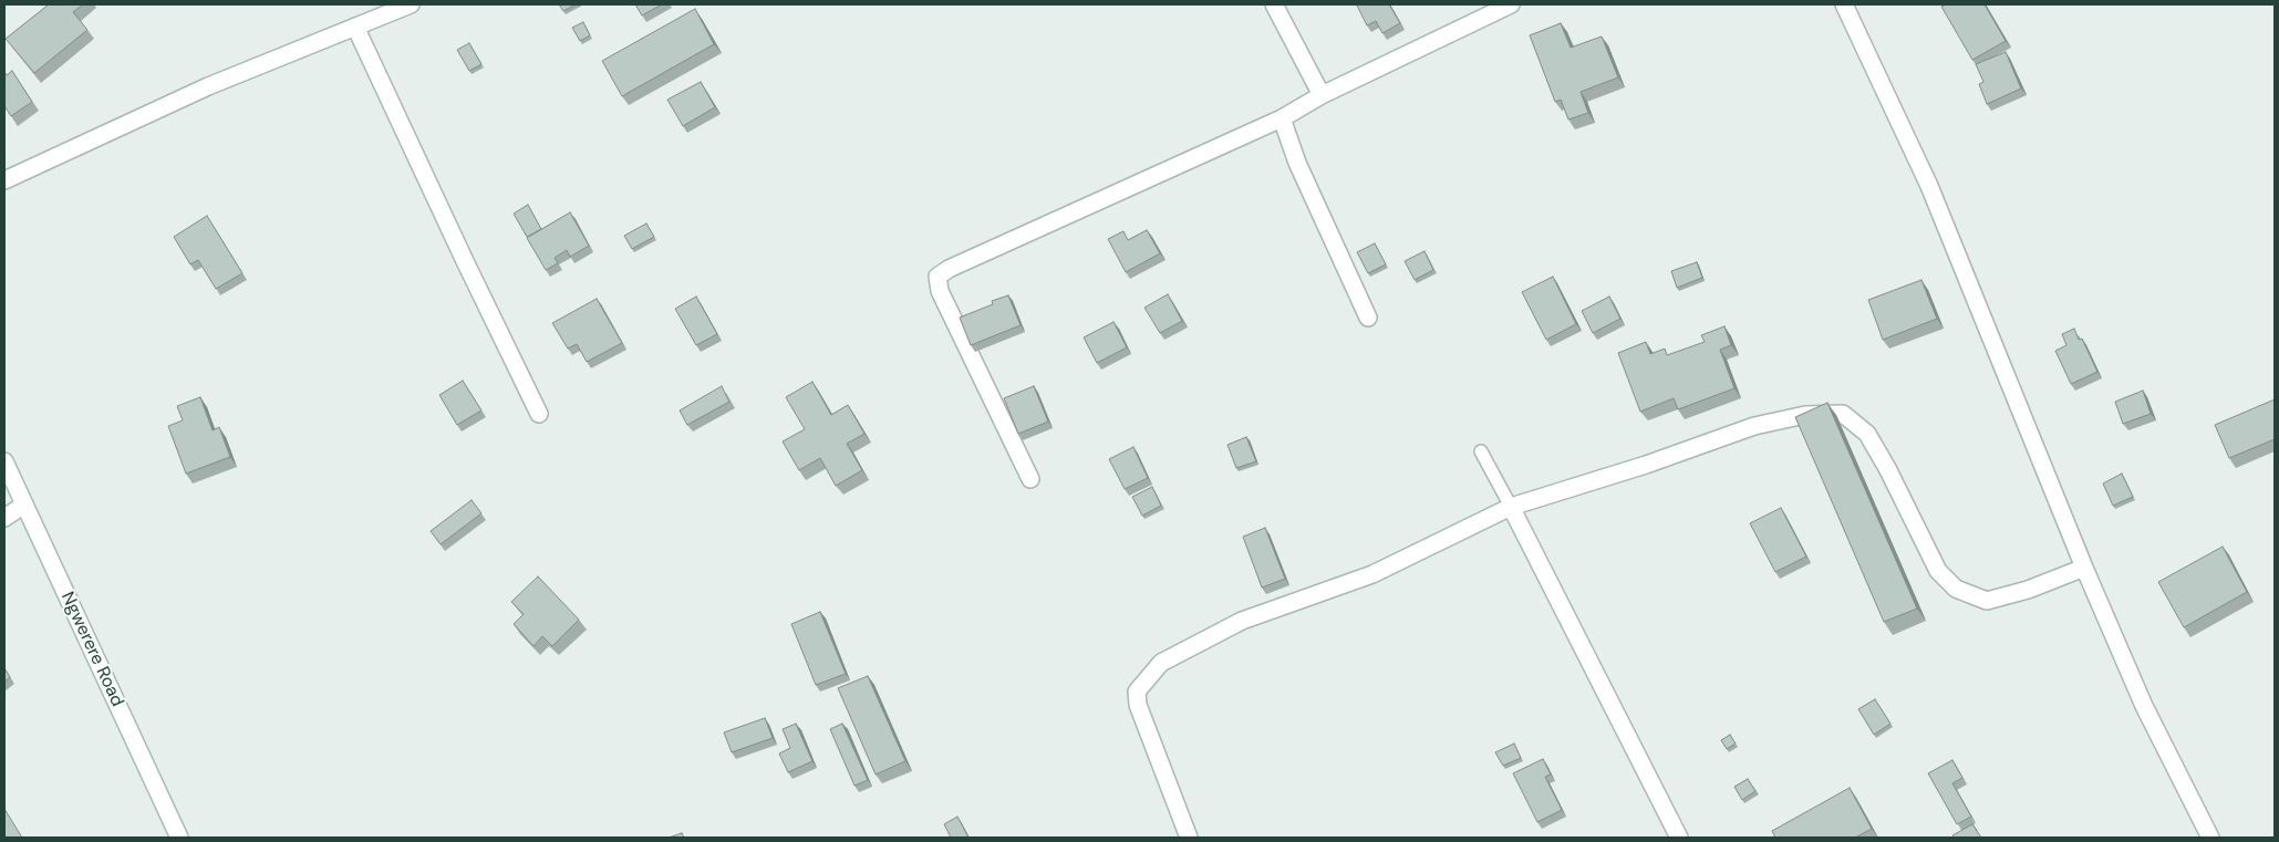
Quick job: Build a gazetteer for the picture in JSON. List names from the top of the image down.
{
  "streets": {
    "street": ["Ngwerere Road"]
  }
}
